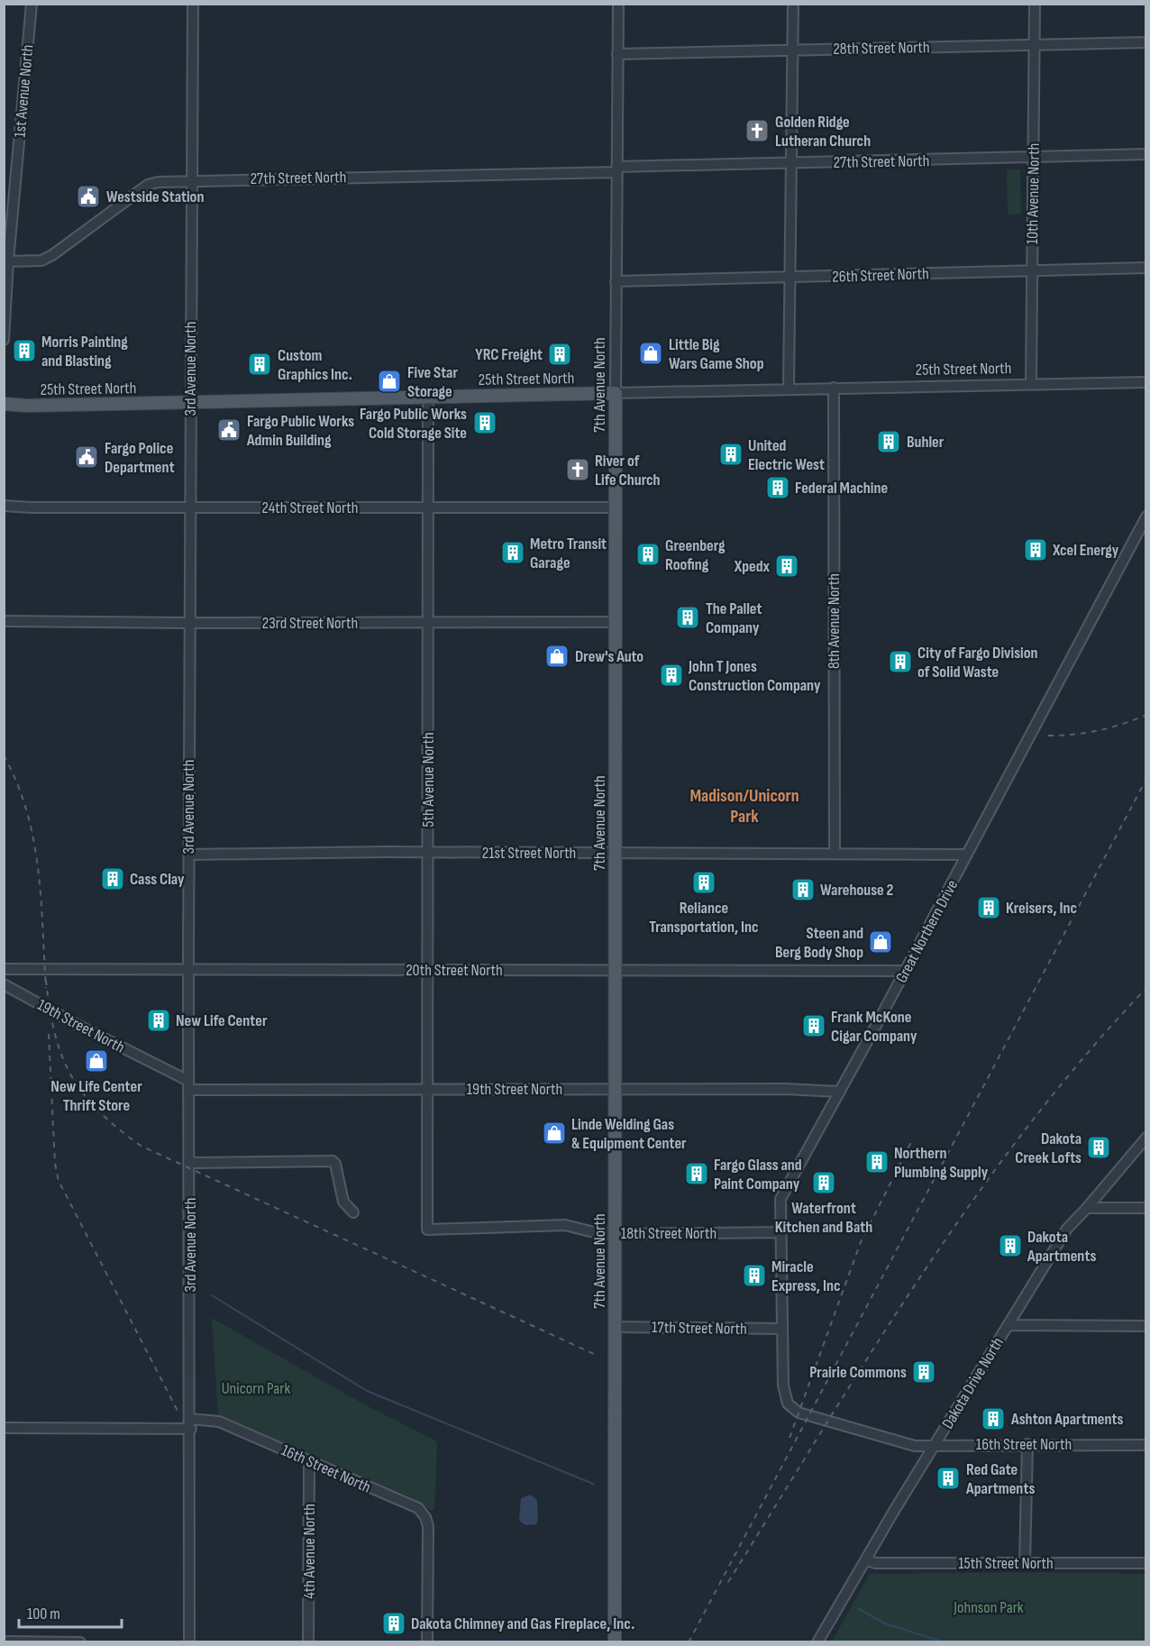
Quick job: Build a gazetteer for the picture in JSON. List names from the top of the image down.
{
  "streets": {
    "main road": ["25th Street North", "7th Avenue North"],
    "street": [
      "28th Street North",
      "1st Avenue North",
      "27th Street North",
      "10th Avenue North",
      "26th Street North",
      "3rd Avenue North",
      "24th Street North",
      "8th Avenue North",
      "23rd Street North",
      "5th Avenue North",
      "21st Street North",
      "Great Northern Drive",
      "20th Street North",
      "19th Street North",
      "18th Street North",
      "17th Street North",
      "Dakota Drive North",
      "16th Street North",
      "4th Avenue North",
      "15th Street North"
    ]
  },
  "crossings": [
    ["28th Street North", "10th Avenue North"],
    ["28th Street North", "7th Avenue North"],
    ["1st Avenue North", "27th Street North"],
    ["27th Street North", "10th Avenue North"],
    ["27th Street North", "3rd Avenue North"],
    ["27th Street North", "7th Avenue North"],
    ["10th Avenue North", "26th Street North"],
    ["10th Avenue North", "25th Street North"],
    ["26th Street North", "7th Avenue North"],
    ["3rd Avenue North", "25th Street North"],
    ["3rd Avenue North", "24th Street North"],
    ["3rd Avenue North", "23rd Street North"],
    ["3rd Avenue North", "21st Street North"],
    ["3rd Avenue North", "20th Street North"],
    ["3rd Avenue North", "19th Street North"],
    ["3rd Avenue North", "16th Street North"],
    ["25th Street North", "7th Avenue North"],
    ["25th Street North", "8th Avenue North"],
    ["25th Street North", "5th Avenue North"],
    ["7th Avenue North", "24th Street North"],
    ["7th Avenue North", "23rd Street North"],
    ["7th Avenue North", "21st Street North"],
    ["7th Avenue North", "20th Street North"],
    ["7th Avenue North", "19th Street North"],
    ["7th Avenue North", "18th Street North"],
    ["7th Avenue North", "17th Street North"],
    ["24th Street North", "5th Avenue North"],
    ["8th Avenue North", "21st Street North"],
    ["23rd Street North", "5th Avenue North"],
    ["5th Avenue North", "21st Street North"],
    ["5th Avenue North", "20th Street North"],
    ["5th Avenue North", "19th Street North"],
    ["5th Avenue North", "18th Street North"],
    ["21st Street North", "Great Northern Drive"],
    ["Great Northern Drive", "20th Street North"],
    ["Great Northern Drive", "19th Street North"],
    ["Great Northern Drive", "18th Street North"],
    ["Great Northern Drive", "17th Street North"],
    ["Great Northern Drive", "16th Street North"],
    ["Dakota Drive North", "16th Street North"],
    ["Dakota Drive North", "15th Street North"],
    ["16th Street North", "4th Avenue North"]
  ],
  "districts": ["Madison/Unicorn Park"],
  "parks": ["Unicorn Park", "Johnson Park"],
  "places": {
    "church": ["Golden Ridge Lutheran Church", "River of Life Church"],
    "public building": ["Westside Station", "Fargo Public Works Admin Building", "Fargo Police Department"],
    "building": [
      "Morris Painting and Blasting",
      "YRC Freight",
      "Custom Graphics Inc.",
      "Fargo Public Works Cold Storage Site",
      "Buhler",
      "United Electric West",
      "Federal Machine",
      "Xcel Energy",
      "Metro Transit Garage",
      "Greenberg Roofing",
      "Xpedx",
      "The Pallet Company",
      "City of Fargo Division of Solid Waste",
      "John T Jones Construction Company",
      "Cass Clay",
      "Reliance Transportation, Inc",
      "Warehouse 2",
      "Kreisers, Inc",
      "New Life Center",
      "Frank McKone Cigar Company",
      "Dakota Creek Lofts",
      "Northern Plumbing Supply",
      "Fargo Glass and Paint Company",
      "Waterfront Kitchen and Bath",
      "Dakota Apartments",
      "Miracle Express, Inc",
      "Prairie Commons",
      "Ashton Apartments",
      "Red Gate Apartments",
      "Dakota Chimney and Gas Fireplace, Inc."
    ],
    "shop": [
      "Little Big Wars Game Shop",
      "Five Star Storage",
      "Drew's Auto",
      "Steen and Berg Body Shop",
      "New Life Center Thrift Store",
      "Linde Welding Gas & Equipment Center"
    ]
  },
  "scale_bar": "100 m"
}
